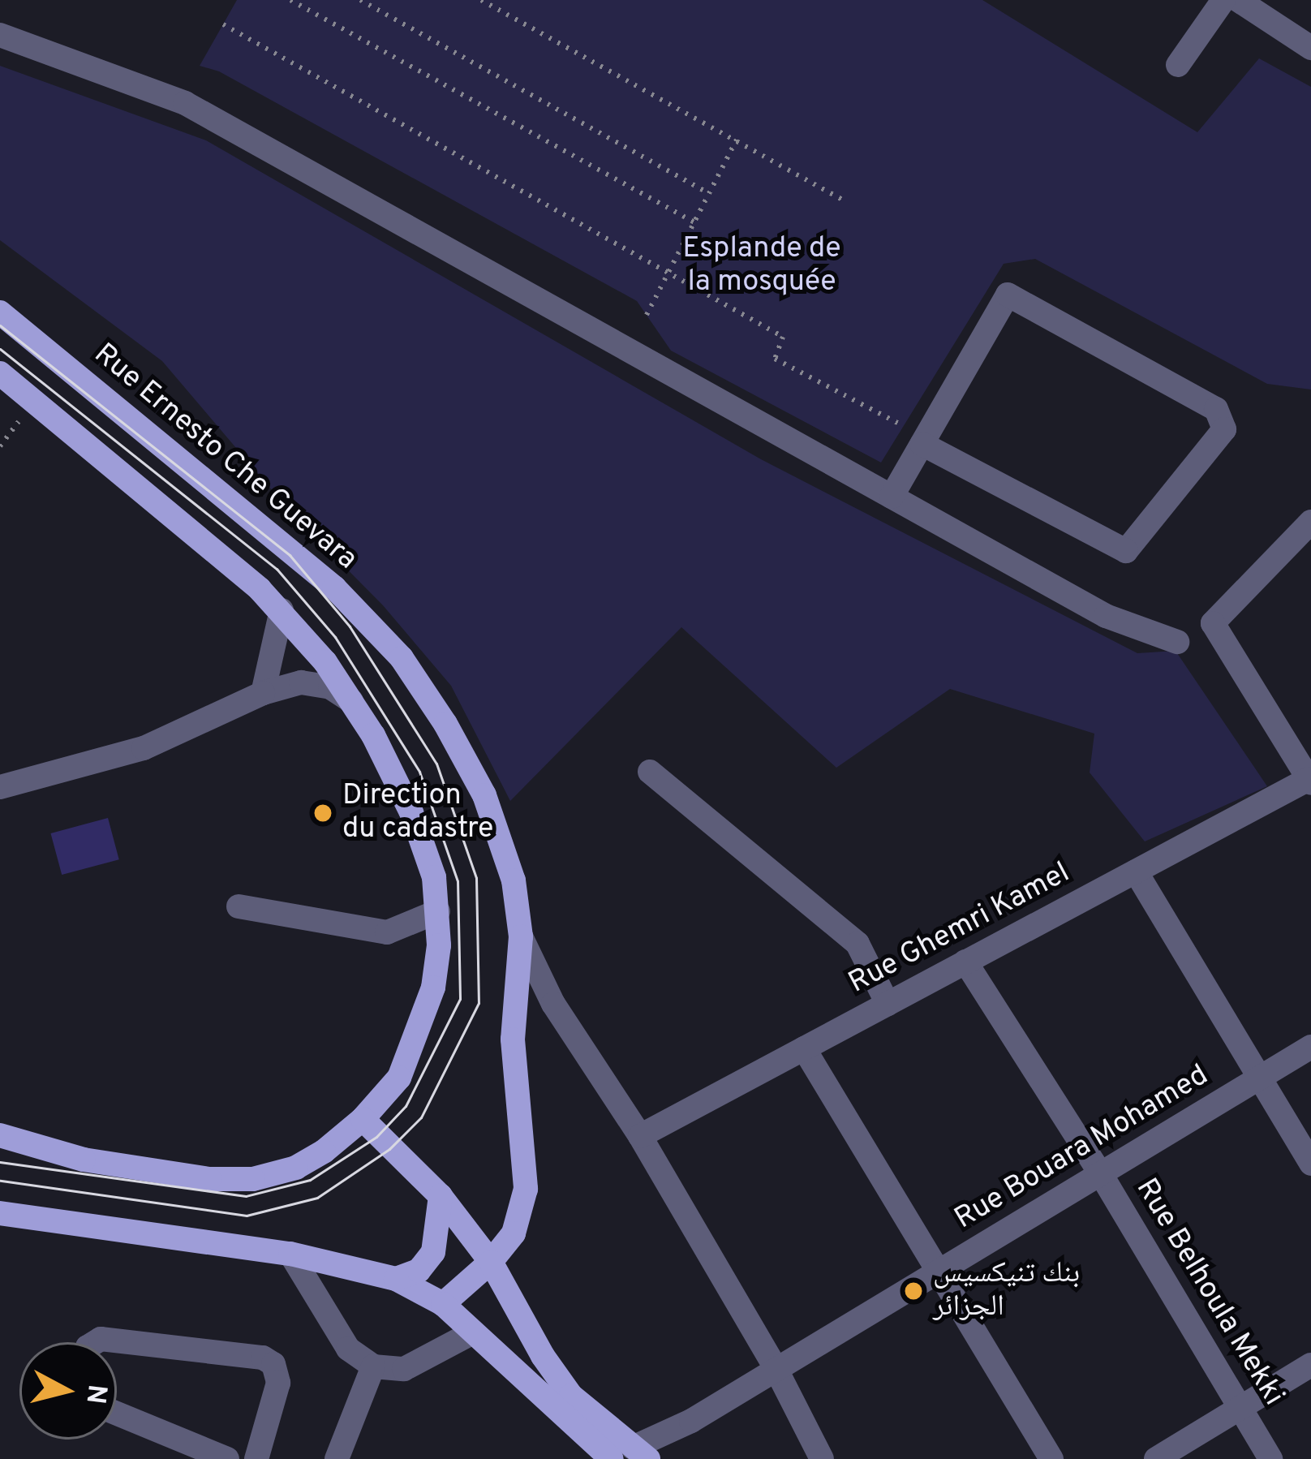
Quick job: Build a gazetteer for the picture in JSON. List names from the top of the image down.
{
  "streets": {
    "main road": ["Rue Ernesto Che Guevara"],
    "street": ["Rue Ghemri Kamel", "Rue Bouara Mohamed", "Rue Belhoula Mekki"]
  },
  "crossings": [
    ["Rue Ghemri Kamel", "Rue Belhoula Mekki"],
    ["Rue Bouara Mohamed", "Rue Belhoula Mekki"]
  ],
  "parks": ["Esplande de la mosquée"],
  "places": ["Direction du cadastre", "بنك تنيكسيس الجزائر"],
  "north": "right"
}
